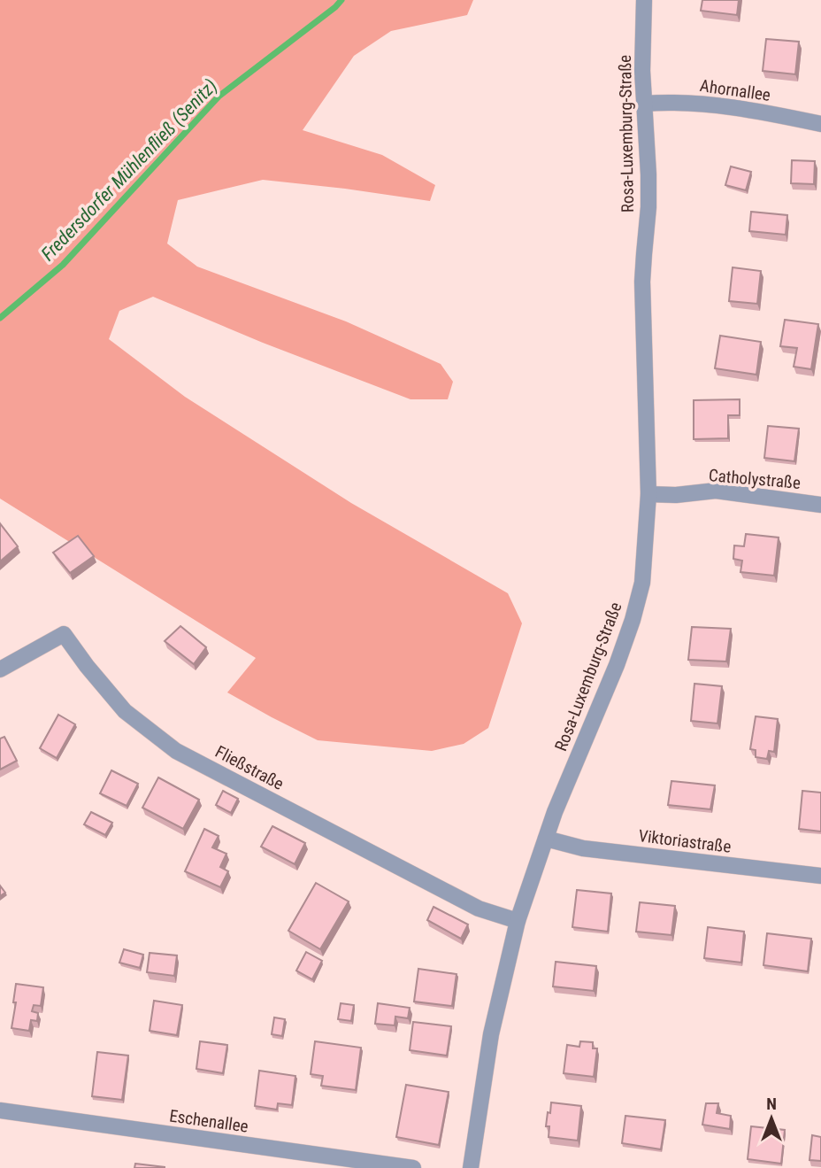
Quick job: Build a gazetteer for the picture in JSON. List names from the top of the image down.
{
  "streets": {
    "street": [
      "Ahornallee",
      "Rosa-Luxemburg-Straße",
      "Catholystraße",
      "Fließstraße",
      "Viktoriastraße",
      "Eschenallee"
    ]
  },
  "crossings": [
    ["Ahornallee", "Rosa-Luxemburg-Straße"],
    ["Rosa-Luxemburg-Straße", "Catholystraße"],
    ["Rosa-Luxemburg-Straße", "Fließstraße"],
    ["Rosa-Luxemburg-Straße", "Viktoriastraße"]
  ],
  "water": ["Fredersdorfer Mühlenfließ (Senitz)"],
  "north": "top"
}
